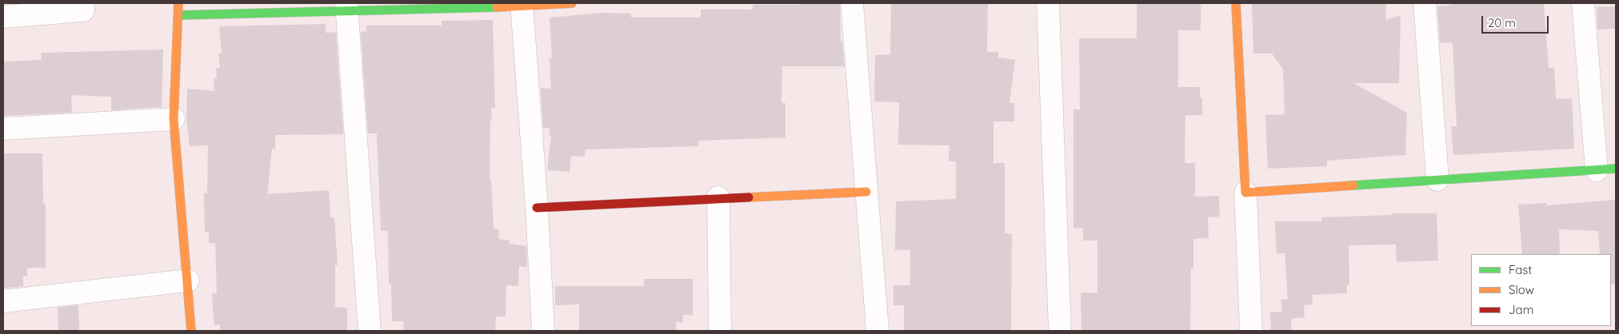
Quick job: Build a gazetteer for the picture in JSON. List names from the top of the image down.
{
  "legend": ["Fast", "Slow", "Jam"],
  "scale_bar": "20 m"
}
